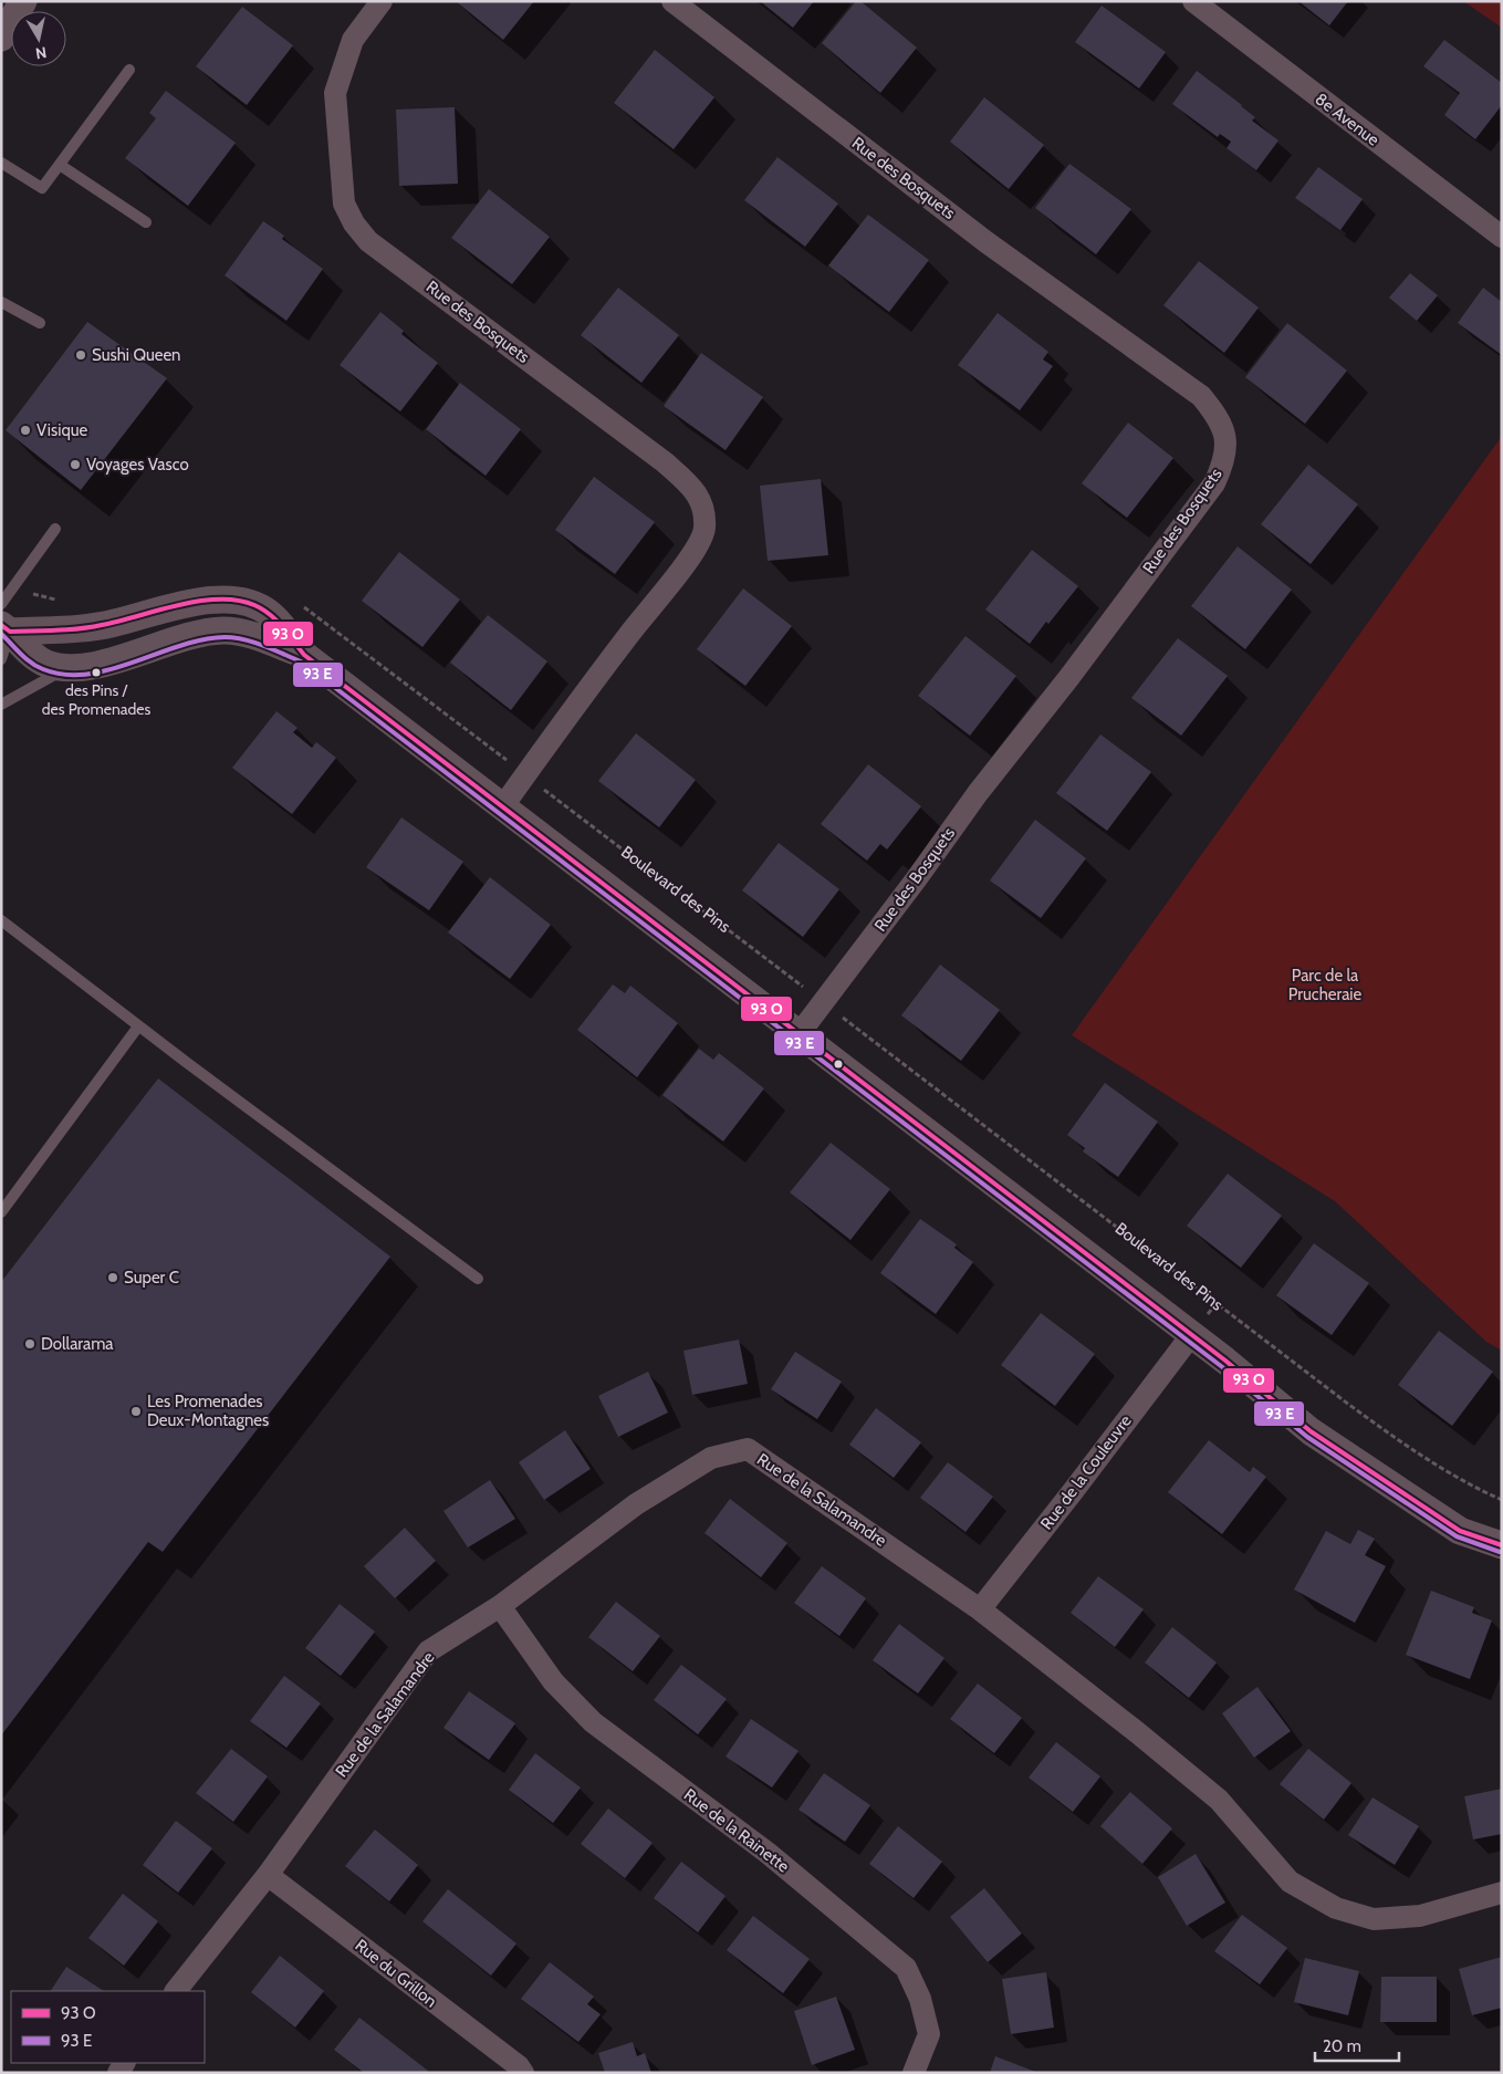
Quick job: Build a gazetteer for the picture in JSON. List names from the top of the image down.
{
  "streets": {
    "street": [
      "8e Avenue",
      "Rue des Bosquets",
      "Rue de la Couleuvre",
      "Rue de la Salamandre",
      "Rue de la Rainette",
      "Rue du Grillon"
    ],
    "path": ["Boulevard des Pins"]
  },
  "crossings": [
    ["Rue de la Couleuvre", "Rue de la Salamandre"],
    ["Rue de la Salamandre", "Rue de la Rainette"],
    ["Rue de la Salamandre", "Rue du Grillon"]
  ],
  "parks": ["Parc de la Prucheraie"],
  "places": [
    "Sushi Queen",
    "Visique",
    "Voyages Vasco",
    "des Pins / des Promenades",
    "Super C",
    "Dollarama",
    "Les Promenades Deux-Montagnes"
  ],
  "legend": ["93 O", "93 E"],
  "scale_bar": "20 m",
  "north": "bottom"
}
